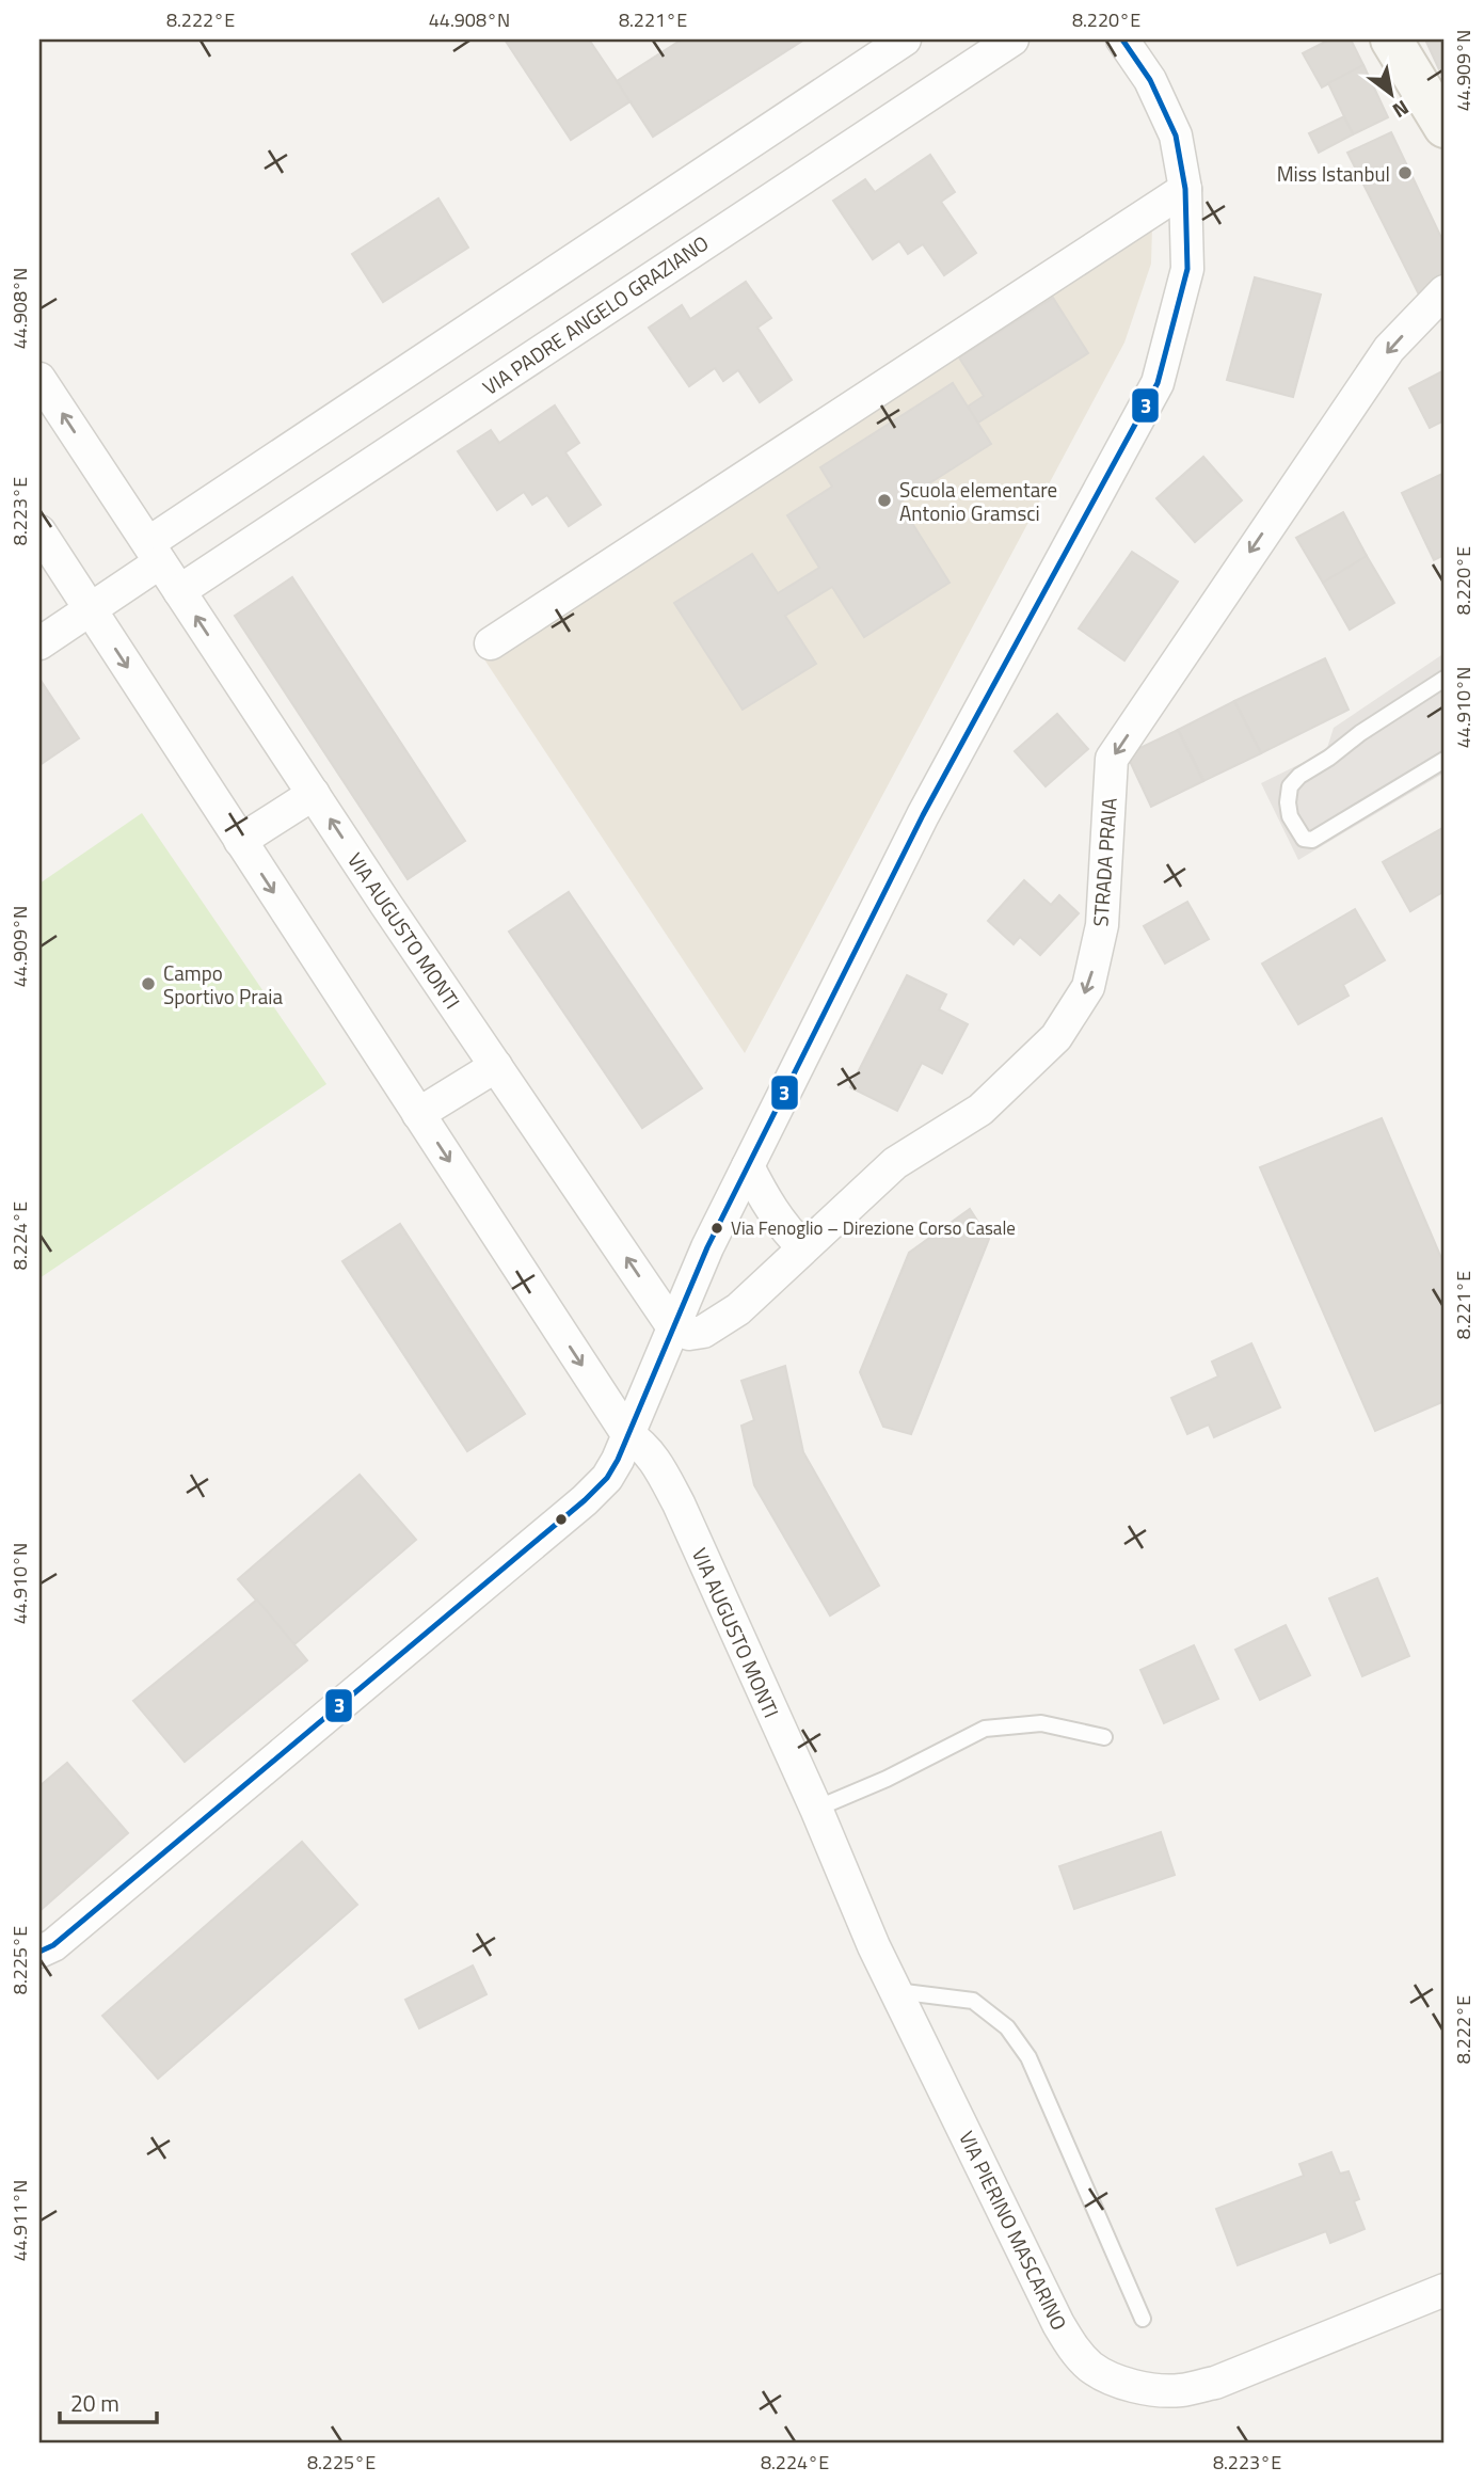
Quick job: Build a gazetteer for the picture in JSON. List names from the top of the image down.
{
  "streets": {
    "street": [
      "VIA PADRE ANGELO GRAZIANO",
      "STRADA PRAIA",
      "VIA AUGUSTO MONTI",
      "VIA PIERINO MASCARINO"
    ]
  },
  "crossings": [
    ["VIA PADRE ANGELO GRAZIANO", "VIA AUGUSTO MONTI"],
    ["STRADA PRAIA", "VIA AUGUSTO MONTI"],
    ["VIA AUGUSTO MONTI", "VIA PIERINO MASCARINO"]
  ],
  "places": [
    "Miss Istanbul",
    "Scuola elementare Antonio Gramsci",
    "Campo Sportivo Praia",
    "Via Fenoglio – Direzione Corso Casale"
  ],
  "lines": ["transit line 3"],
  "scale_bar": "20 m",
  "north": "bottom right",
  "coordinates": [
    "8.222°E",
    "44.908°N",
    "8.221°E",
    "8.220°E",
    "44.909°N",
    "8.223°E",
    "44.910°N",
    "8.224°E",
    "8.225°E",
    "44.911°N"
  ]
}
